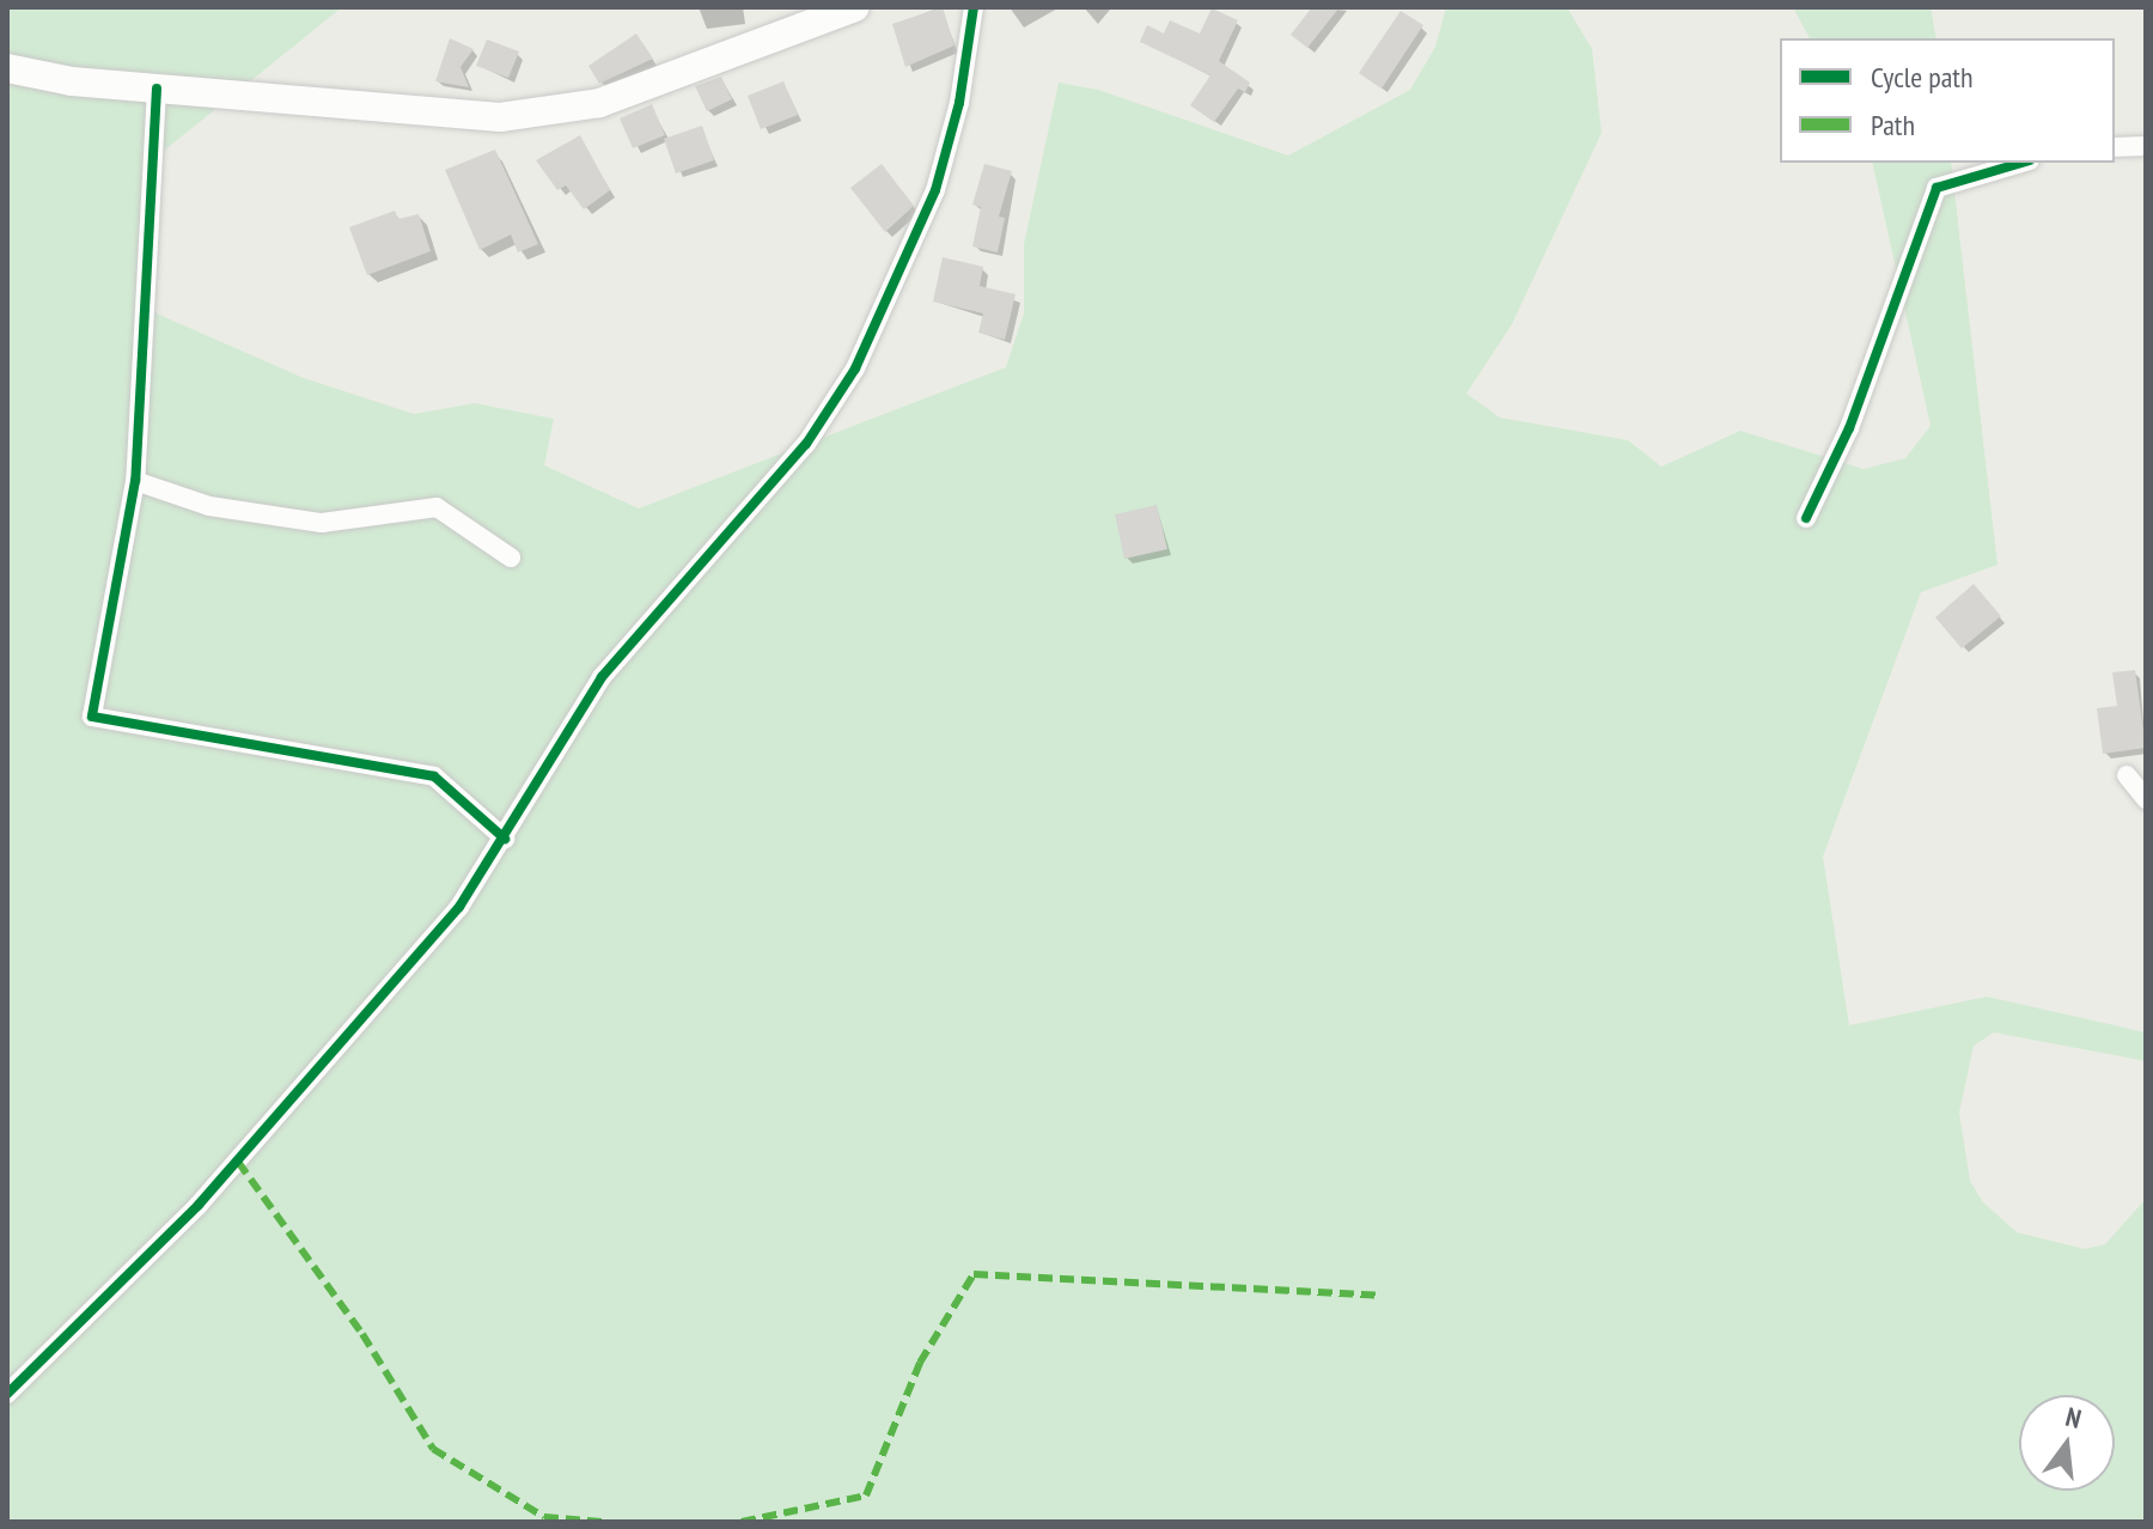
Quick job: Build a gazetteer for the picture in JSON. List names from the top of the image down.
{
  "legend": ["Cycle path", "Path"],
  "north": "top"
}
